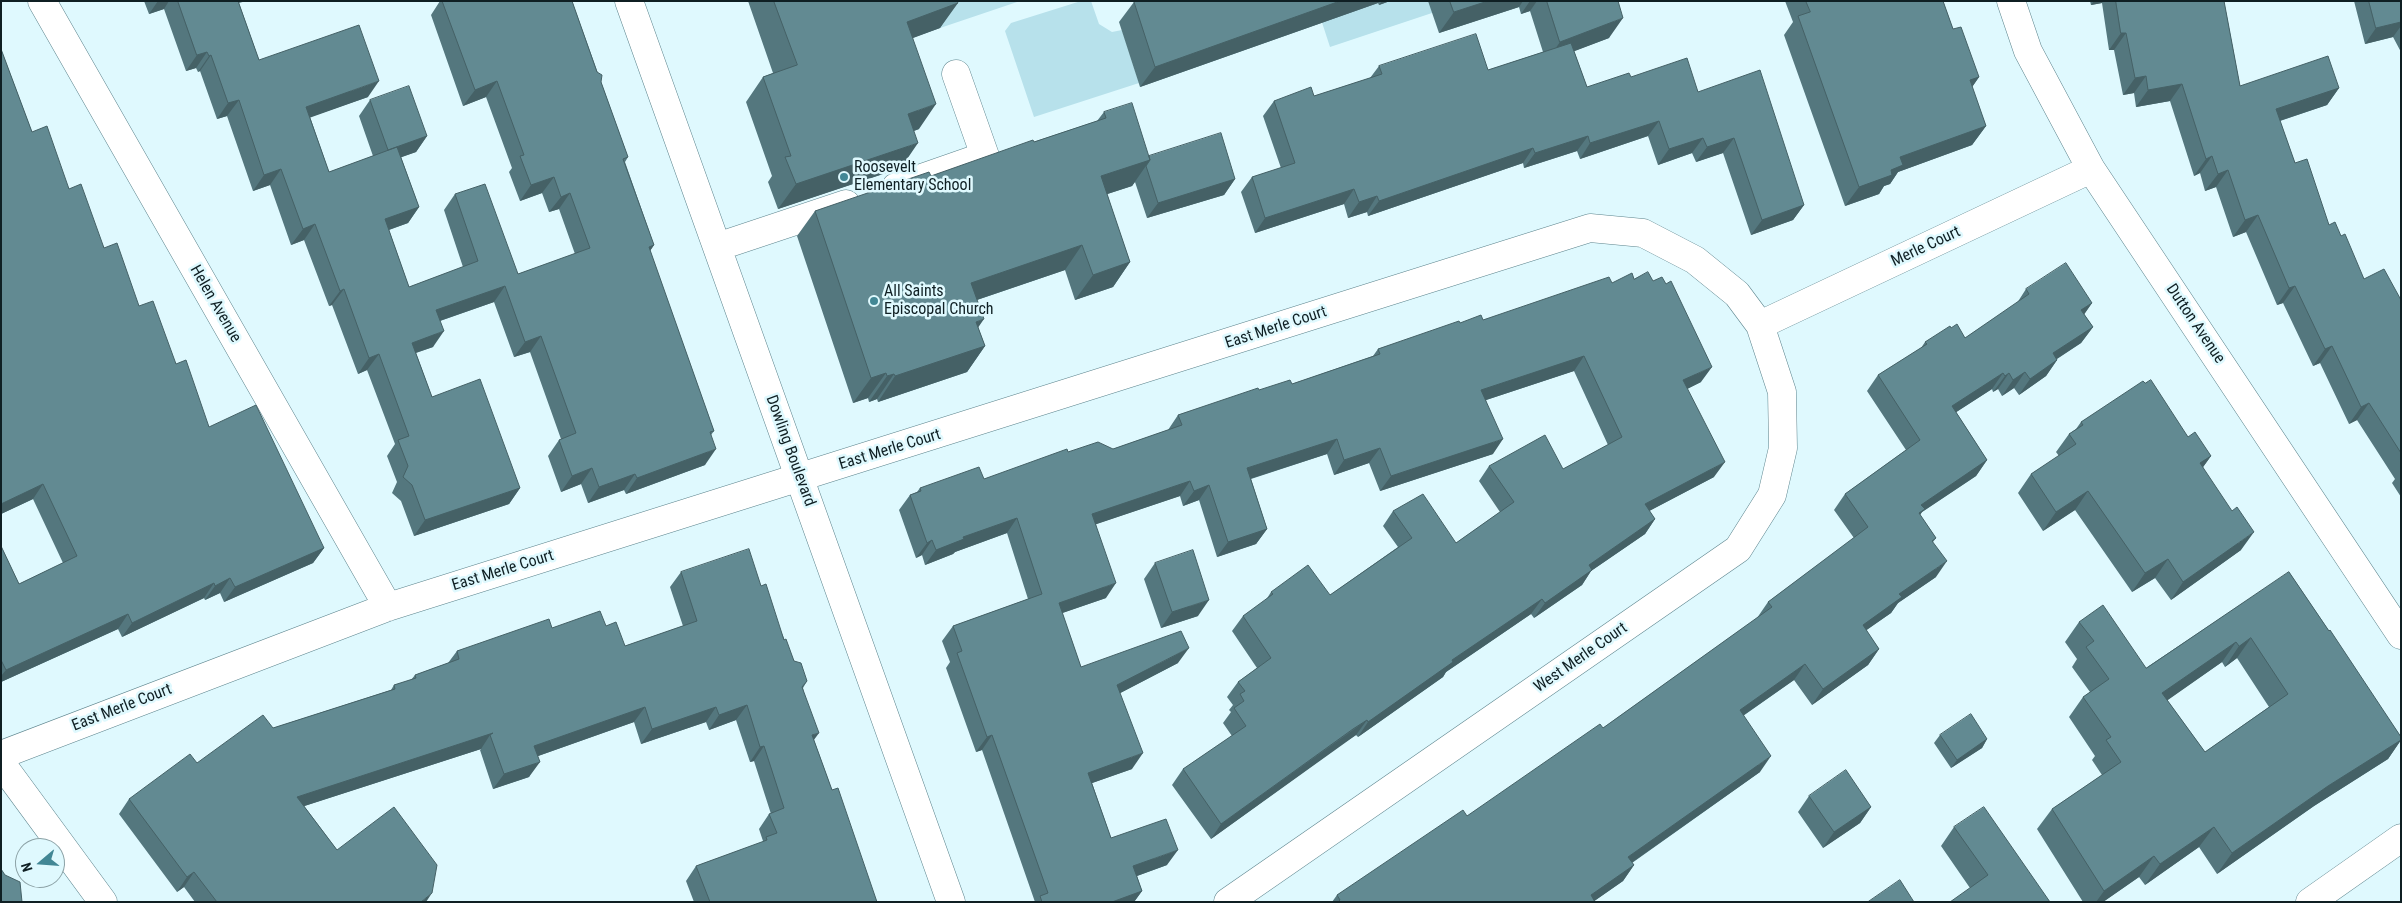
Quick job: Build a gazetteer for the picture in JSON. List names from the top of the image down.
{
  "streets": {
    "street": [
      "Merle Court",
      "Helen Avenue",
      "Dutton Avenue",
      "East Merle Court",
      "Dowling Boulevard",
      "West Merle Court"
    ]
  },
  "crossings": [
    ["Merle Court", "Dutton Avenue"],
    ["Merle Court", "East Merle Court"],
    ["Merle Court", "West Merle Court"],
    ["Helen Avenue", "East Merle Court"],
    ["East Merle Court", "Dowling Boulevard"],
    ["East Merle Court", "West Merle Court"]
  ],
  "places": ["Roosevelt Elementary School", "All Saints Episcopal Church"],
  "north": "left"
}
